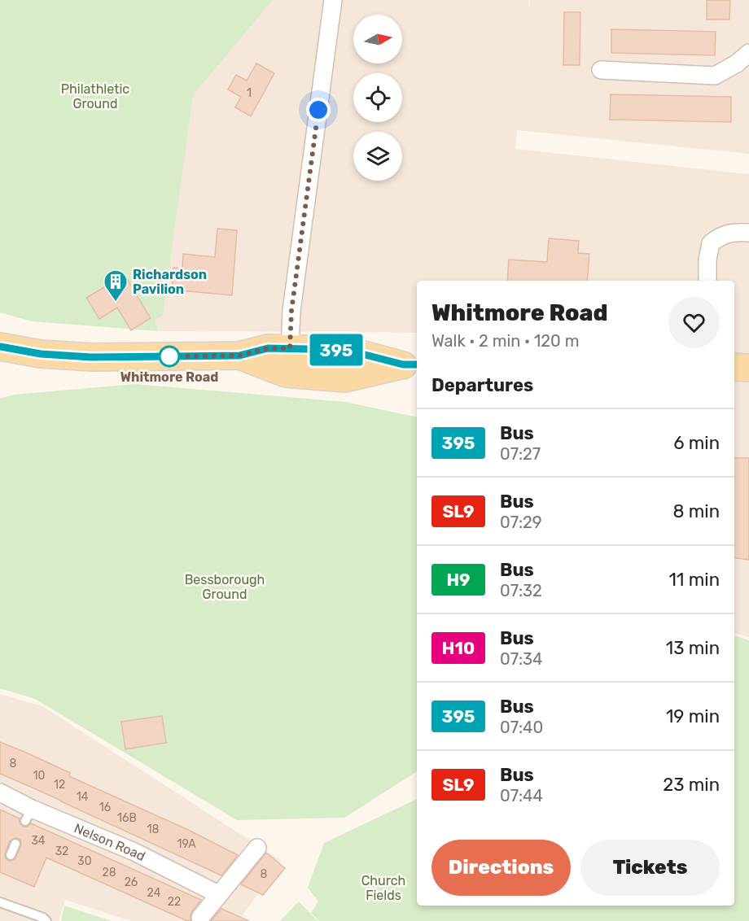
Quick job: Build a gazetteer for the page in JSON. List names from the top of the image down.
{
  "streets": {
    "street": ["Nelson Road"]
  },
  "parks": ["Philathletic Ground", "Bessborough Ground", "Church Fields"],
  "places": {
    "building": ["Richardson Pavilion"],
    "other": ["Whitmore Road"]
  },
  "lines": ["bus line 395"],
  "house_numbers": [
    "1",
    "8",
    "10",
    "12",
    "14",
    "16",
    "16B",
    "18",
    "34",
    "19A",
    "32",
    "30",
    "28",
    "8",
    "26",
    "24",
    "22"
  ],
  "north": "right",
  "page": {
    "on_map": "395",
    "heading": [
      ["Whitmore Road", "Walk · 2 min · 120 m"],
      "Departures"
    ],
    "list": [
      {
        "mark": "395",
        "name": "Bus",
        "note": "07:27",
        "value": "6 min"
      },
      {
        "mark": "SL9",
        "name": "Bus",
        "note": "07:29",
        "value": "8 min"
      },
      {
        "mark": "H9",
        "name": "Bus",
        "note": "07:32",
        "value": "11 min"
      },
      {
        "mark": "H10",
        "name": "Bus",
        "note": "07:34",
        "value": "13 min"
      },
      {
        "mark": "395",
        "name": "Bus",
        "note": "07:40",
        "value": "19 min"
      },
      {
        "mark": "SL9",
        "name": "Bus",
        "note": "07:44",
        "value": "23 min"
      }
    ],
    "buttons": ["Directions", "Tickets"]
  }
}
